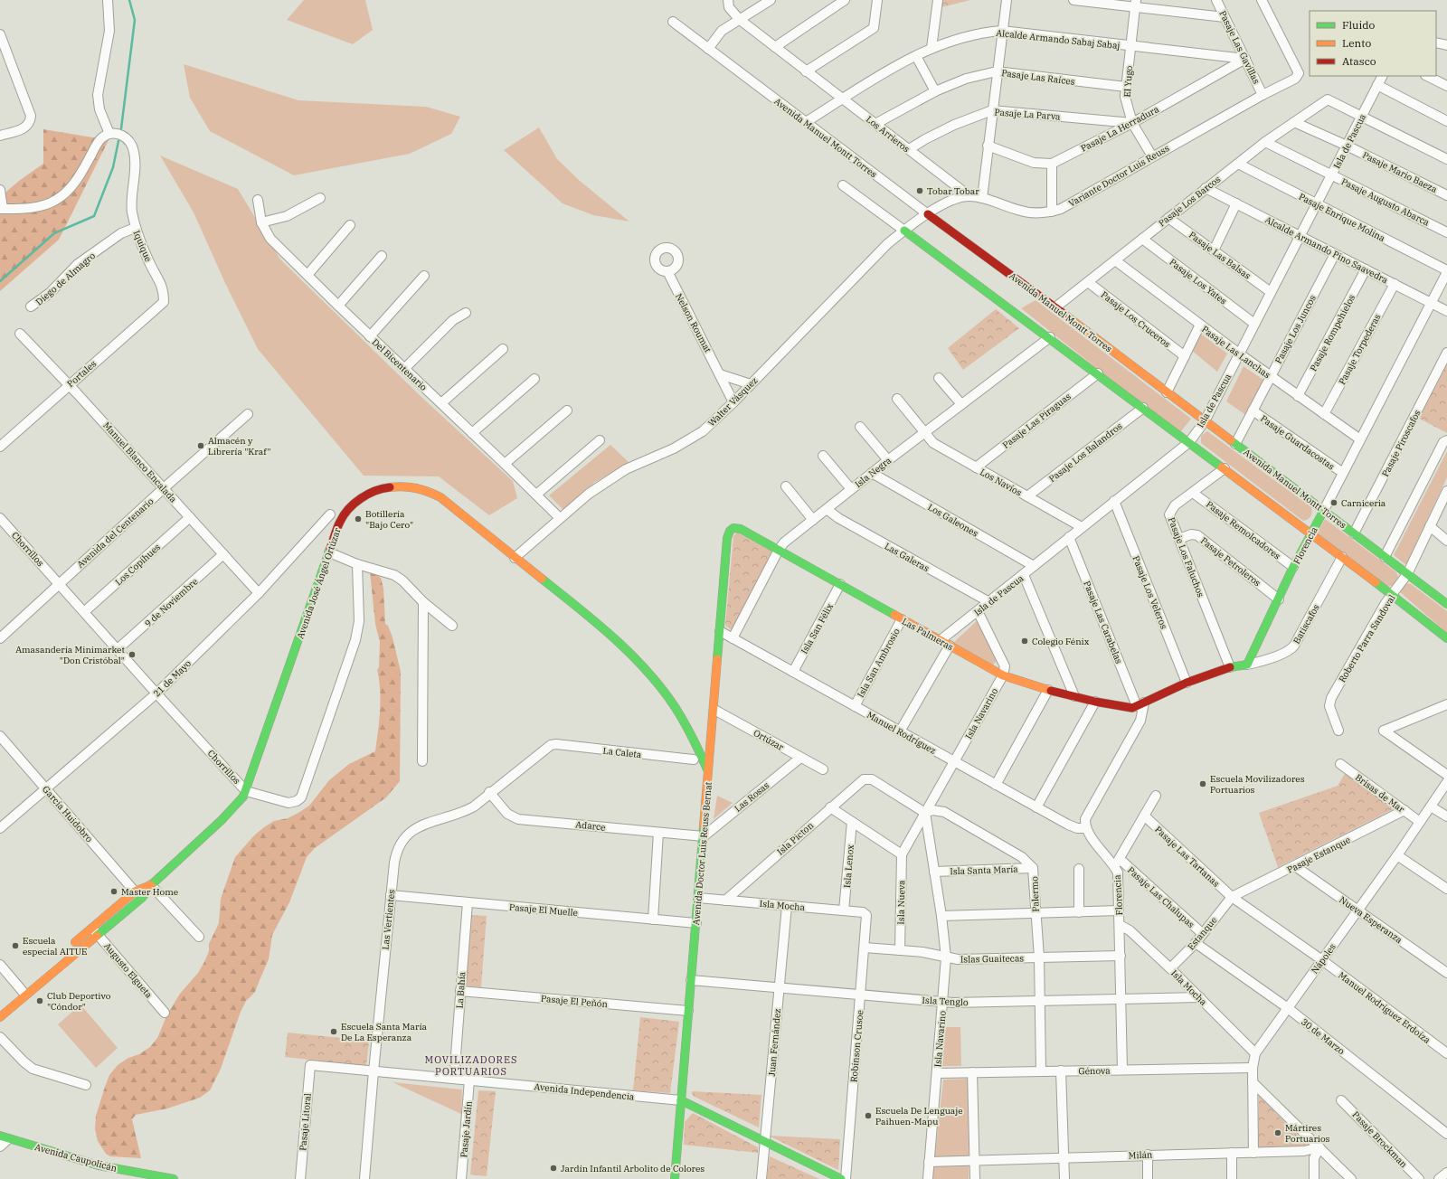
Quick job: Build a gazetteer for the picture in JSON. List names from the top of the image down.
{
  "streets": {
    "street": [
      "Alcalde Armando Sabaj Sabaj",
      "Pasaje Las Gavillas",
      "Pasaje Las Raíces",
      "El Yugo",
      "Pasaje La Parva",
      "Pasaje La Herradura",
      "Los Arrieros",
      "Avenida Manuel Montt Torres",
      "Isla de Pascua",
      "Pasaje Mario Baeza",
      "Variante Doctor Luis Reuss",
      "Pasaje Los Barcos",
      "Pasaje Augusto Abarca",
      "Pasaje Enrique Molina",
      "Iquique",
      "Alcalde Armando Pino Saavedra",
      "Pasaje Las Balsas",
      "Diego de Almagro",
      "Pasaje Los Yates",
      "Pasaje Los Cruceros",
      "Nelson Roumat",
      "Pasaje Los Juncos",
      "Pasaje Rompehielos",
      "Pasaje Torpederas",
      "Pasaje Las Lanchas",
      "Del Bicentenario",
      "Portales",
      "Walter Vásquez",
      "Pasaje Las Piraguas",
      "Pasaje Guardacostas",
      "Pasaje Piroscafos",
      "Pasaje Los Balandros",
      "Manuel Blanco Encalada",
      "Isla Negra",
      "Los Navíos",
      "Los Galeones",
      "Pasaje Remolcadores",
      "Avenida del Centenario",
      "Florencia",
      "Chorrillos",
      "Las Galeras",
      "Pasaje Los Faluchos",
      "Pasaje Petroleros",
      "Los Copihues",
      "Avenida José Ángel Ortúzar",
      "Pasaje Los Veleros",
      "9 de Noviembre",
      "Pasaje Las Carabelas",
      "Batiscafos",
      "Isla San Félix",
      "Las Palmeras",
      "Roberto Parra Sandoval",
      "Isla San Ambrosio",
      "21 de Mayo",
      "Isla Navarino",
      "Manuel Rodríguez",
      "Ortúzar",
      "La Caleta",
      "Brisas de Mar",
      "Las Rosas",
      "García Huidobro",
      "Adarce",
      "Isla Picton",
      "Avenida Doctor Luis Reuss Bernat",
      "Pasaje Estanque",
      "Pasaje Las Tartanas",
      "Isla Lenox",
      "Isla Santa María",
      "Palermo",
      "Pasaje Las Chalupas",
      "Isla Nueva",
      "Isla Mocha",
      "Pasaje El Muelle",
      "Las Vertientes",
      "Nueva Esperanza",
      "Estanque",
      "Islas Guaitecas",
      "Nápoles",
      "Augusto Elgueta",
      "La Bahía",
      "Pasaje El Peñón",
      "Isla Tenglo",
      "Manuel Rodríguez Erdoíza",
      "30 de Marzo",
      "Juan Fernández",
      "Robinson Crusoe",
      "Génova",
      "Avenida Independencia",
      "Pasaje Litoral",
      "Pasaje Jardín",
      "Pasaje Brockman",
      "Milán",
      "Avenida Caupolicán"
    ]
  },
  "crossings": [
    ["Alcalde Armando Sabaj Sabaj", "Pasaje Las Gavillas"],
    ["Alcalde Armando Sabaj Sabaj", "El Yugo"],
    ["Alcalde Armando Sabaj Sabaj", "Pasaje La Herradura"],
    ["Alcalde Armando Sabaj Sabaj", "Los Arrieros"],
    ["Alcalde Armando Sabaj Sabaj", "Avenida Manuel Montt Torres"],
    ["Pasaje Las Gavillas", "Pasaje La Herradura"],
    ["Pasaje Las Gavillas", "Variante Doctor Luis Reuss"],
    ["Pasaje Las Raíces", "El Yugo"],
    ["Pasaje Las Raíces", "Los Arrieros"],
    ["El Yugo", "Pasaje La Parva"],
    ["El Yugo", "Pasaje La Herradura"],
    ["El Yugo", "Variante Doctor Luis Reuss"],
    ["Pasaje La Parva", "Pasaje La Herradura"],
    ["Pasaje La Parva", "Los Arrieros"],
    ["Los Arrieros", "Variante Doctor Luis Reuss"],
    ["Avenida Manuel Montt Torres", "Isla de Pascua"],
    ["Avenida Manuel Montt Torres", "Variante Doctor Luis Reuss"],
    ["Avenida Manuel Montt Torres", "Pasaje Los Barcos"],
    ["Avenida Manuel Montt Torres", "Pasaje Los Juncos"],
    ["Avenida Manuel Montt Torres", "Walter Vásquez"],
    ["Avenida Manuel Montt Torres", "Pasaje Piroscafos"],
    ["Avenida Manuel Montt Torres", "Florencia"],
    ["Avenida Manuel Montt Torres", "Roberto Parra Sandoval"],
    ["Isla de Pascua", "Pasaje Mario Baeza"],
    ["Isla de Pascua", "Pasaje Los Barcos"],
    ["Isla de Pascua", "Pasaje Augusto Abarca"],
    ["Isla de Pascua", "Pasaje Enrique Molina"],
    ["Isla de Pascua", "Alcalde Armando Pino Saavedra"],
    ["Isla de Pascua", "Pasaje Las Balsas"],
    ["Isla de Pascua", "Pasaje Los Yates"],
    ["Isla de Pascua", "Pasaje Las Lanchas"],
    ["Isla de Pascua", "Los Navíos"],
    ["Isla de Pascua", "Los Galeones"],
    ["Isla de Pascua", "Las Galeras"],
    ["Isla de Pascua", "Pasaje Los Veleros"],
    ["Isla de Pascua", "Pasaje Las Carabelas"],
    ["Isla de Pascua", "Las Palmeras"],
    ["Pasaje Mario Baeza", "Pasaje Los Barcos"],
    ["Variante Doctor Luis Reuss", "Walter Vásquez"],
    ["Pasaje Los Barcos", "Pasaje Augusto Abarca"],
    ["Pasaje Los Barcos", "Pasaje Enrique Molina"],
    ["Pasaje Los Barcos", "Alcalde Armando Pino Saavedra"],
    ["Pasaje Los Barcos", "Pasaje Las Balsas"],
    ["Pasaje Los Barcos", "Pasaje Los Yates"],
    ["Pasaje Los Barcos", "Pasaje Los Cruceros"],
    ["Pasaje Los Barcos", "Pasaje Las Lanchas"],
    ["Pasaje Enrique Molina", "Florencia"],
    ["Iquique", "Diego de Almagro"],
    ["Iquique", "Portales"],
    ["Alcalde Armando Pino Saavedra", "Pasaje Los Juncos"],
    ["Alcalde Armando Pino Saavedra", "Pasaje Rompehielos"],
    ["Alcalde Armando Pino Saavedra", "Pasaje Torpederas"],
    ["Alcalde Armando Pino Saavedra", "Florencia"],
    ["Nelson Roumat", "Walter Vásquez"],
    ["Pasaje Los Juncos", "Pasaje Las Lanchas"],
    ["Pasaje Los Juncos", "Pasaje Guardacostas"],
    ["Pasaje Rompehielos", "Pasaje Las Lanchas"],
    ["Pasaje Torpederas", "Pasaje Las Lanchas"],
    ["Pasaje Las Lanchas", "Florencia"],
    ["Del Bicentenario", "Walter Vásquez"],
    ["Portales", "Manuel Blanco Encalada"],
    ["Walter Vásquez", "Avenida José Ángel Ortúzar"],
    ["Pasaje Las Piraguas", "Los Navíos"],
    ["Pasaje Guardacostas", "Florencia"],
    ["Pasaje Los Balandros", "Los Navíos"],
    ["Manuel Blanco Encalada", "Avenida del Centenario"],
    ["Manuel Blanco Encalada", "Los Copihues"],
    ["Manuel Blanco Encalada", "9 de Noviembre"],
    ["Manuel Blanco Encalada", "21 de Mayo"],
    ["Isla Negra", "Los Navíos"],
    ["Isla Negra", "Los Galeones"],
    ["Isla Negra", "Las Galeras"],
    ["Isla Negra", "Las Palmeras"],
    ["Isla Negra", "Manuel Rodríguez"],
    ["Pasaje Remolcadores", "Florencia"],
    ["Pasaje Remolcadores", "Pasaje Los Faluchos"],
    ["Avenida del Centenario", "Chorrillos"],
    ["Florencia", "Pasaje Petroleros"],
    ["Florencia", "Batiscafos"],
    ["Florencia", "Manuel Rodríguez"],
    ["Florencia", "Pasaje Las Chalupas"],
    ["Florencia", "Isla Mocha"],
    ["Florencia", "Islas Guaitecas"],
    ["Florencia", "Isla Tenglo"],
    ["Florencia", "Génova"],
    ["Chorrillos", "Los Copihues"],
    ["Chorrillos", "Avenida José Ángel Ortúzar"],
    ["Chorrillos", "9 de Noviembre"],
    ["Chorrillos", "21 de Mayo"],
    ["Pasaje Los Faluchos", "Pasaje Petroleros"],
    ["Avenida José Ángel Ortúzar", "García Huidobro"],
    ["Avenida José Ángel Ortúzar", "Avenida Doctor Luis Reuss Bernat"],
    ["Avenida José Ángel Ortúzar", "Augusto Elgueta"],
    ["Pasaje Las Carabelas", "Las Palmeras"],
    ["Isla San Félix", "Las Palmeras"],
    ["Isla San Félix", "Manuel Rodríguez"],
    ["Las Palmeras", "Isla San Ambrosio"],
    ["Las Palmeras", "Isla Navarino"],
    ["Las Palmeras", "Avenida Doctor Luis Reuss Bernat"],
    ["Isla San Ambrosio", "Manuel Rodríguez"],
    ["21 de Mayo", "García Huidobro"],
    ["Isla Navarino", "Manuel Rodríguez"],
    ["Isla Navarino", "Isla Picton"],
    ["Isla Navarino", "Isla Santa María"],
    ["Isla Navarino", "Palermo"],
    ["Isla Navarino", "Isla Nueva"],
    ["Isla Navarino", "Islas Guaitecas"],
    ["Isla Navarino", "Isla Tenglo"],
    ["Isla Navarino", "Génova"],
    ["Isla Navarino", "Milán"],
    ["Manuel Rodríguez", "Avenida Doctor Luis Reuss Bernat"],
    ["Ortúzar", "Las Rosas"],
    ["Ortúzar", "Avenida Doctor Luis Reuss Bernat"],
    ["La Caleta", "Las Vertientes"],
    ["Brisas de Mar", "Pasaje Estanque"],
    ["Brisas de Mar", "Nápoles"],
    ["Las Rosas", "Adarce"],
    ["Las Rosas", "Avenida Doctor Luis Reuss Bernat"],
    ["Adarce", "Avenida Doctor Luis Reuss Bernat"],
    ["Adarce", "Las Vertientes"],
    ["Isla Picton", "Palermo"],
    ["Isla Picton", "Isla Mocha"],
    ["Avenida Doctor Luis Reuss Bernat", "Isla Mocha"],
    ["Avenida Doctor Luis Reuss Bernat", "Pasaje El Muelle"],
    ["Avenida Doctor Luis Reuss Bernat", "Pasaje El Peñón"],
    ["Avenida Doctor Luis Reuss Bernat", "Isla Tenglo"],
    ["Avenida Doctor Luis Reuss Bernat", "Avenida Independencia"],
    ["Pasaje Estanque", "Pasaje Las Tartanas"],
    ["Pasaje Estanque", "Nueva Esperanza"],
    ["Pasaje Estanque", "Estanque"],
    ["Pasaje Las Tartanas", "Estanque"],
    ["Pasaje Las Tartanas", "Nápoles"],
    ["Pasaje Las Tartanas", "Manuel Rodríguez Erdoíza"],
    ["Isla Lenox", "Isla Mocha"],
    ["Isla Santa María", "Palermo"],
    ["Palermo", "Islas Guaitecas"],
    ["Palermo", "Isla Tenglo"],
    ["Palermo", "Génova"],
    ["Pasaje Las Chalupas", "Estanque"],
    ["Isla Nueva", "Islas Guaitecas"],
    ["Isla Mocha", "Estanque"],
    ["Isla Mocha", "Nápoles"],
    ["Isla Mocha", "Isla Tenglo"],
    ["Isla Mocha", "Juan Fernández"],
    ["Isla Mocha", "Robinson Crusoe"],
    ["Pasaje El Muelle", "Las Vertientes"],
    ["Pasaje El Muelle", "La Bahía"],
    ["Las Vertientes", "Avenida Independencia"],
    ["Nueva Esperanza", "Nápoles"],
    ["Estanque", "30 de Marzo"],
    ["Islas Guaitecas", "Robinson Crusoe"],
    ["Nápoles", "Manuel Rodríguez Erdoíza"],
    ["Nápoles", "30 de Marzo"],
    ["Nápoles", "Génova"],
    ["Nápoles", "Milán"],
    ["La Bahía", "Pasaje El Peñón"],
    ["La Bahía", "Avenida Independencia"],
    ["Isla Tenglo", "Juan Fernández"],
    ["Isla Tenglo", "Robinson Crusoe"],
    ["Juan Fernández", "Avenida Independencia"],
    ["Avenida Independencia", "Pasaje Litoral"],
    ["Avenida Independencia", "Pasaje Jardín"]
  ],
  "districts": ["MOVILIZADORES PORTUARIOS"],
  "places": [
    "Tobar Tobar",
    "Almacén y Librería \"Kraf\"",
    "Carniceria",
    "Botillería \"Bajo Cero\"",
    "Colegio Fénix",
    "Amasandería Minimarket \"Don Cristóbal\"",
    "Escuela Movilizadores Portuarios",
    "Master Home",
    "Escuela especial AITUE",
    "Club Deportivo \"Cóndor\"",
    "Escuela Santa María De La Esperanza",
    "Escuela De Lenguaje Paihuen-Mapu",
    "Mártires Portuarios",
    "Jardín Infantil Arbolito de Colores"
  ],
  "legend": ["Fluido", "Lento", "Atasco"]
}
